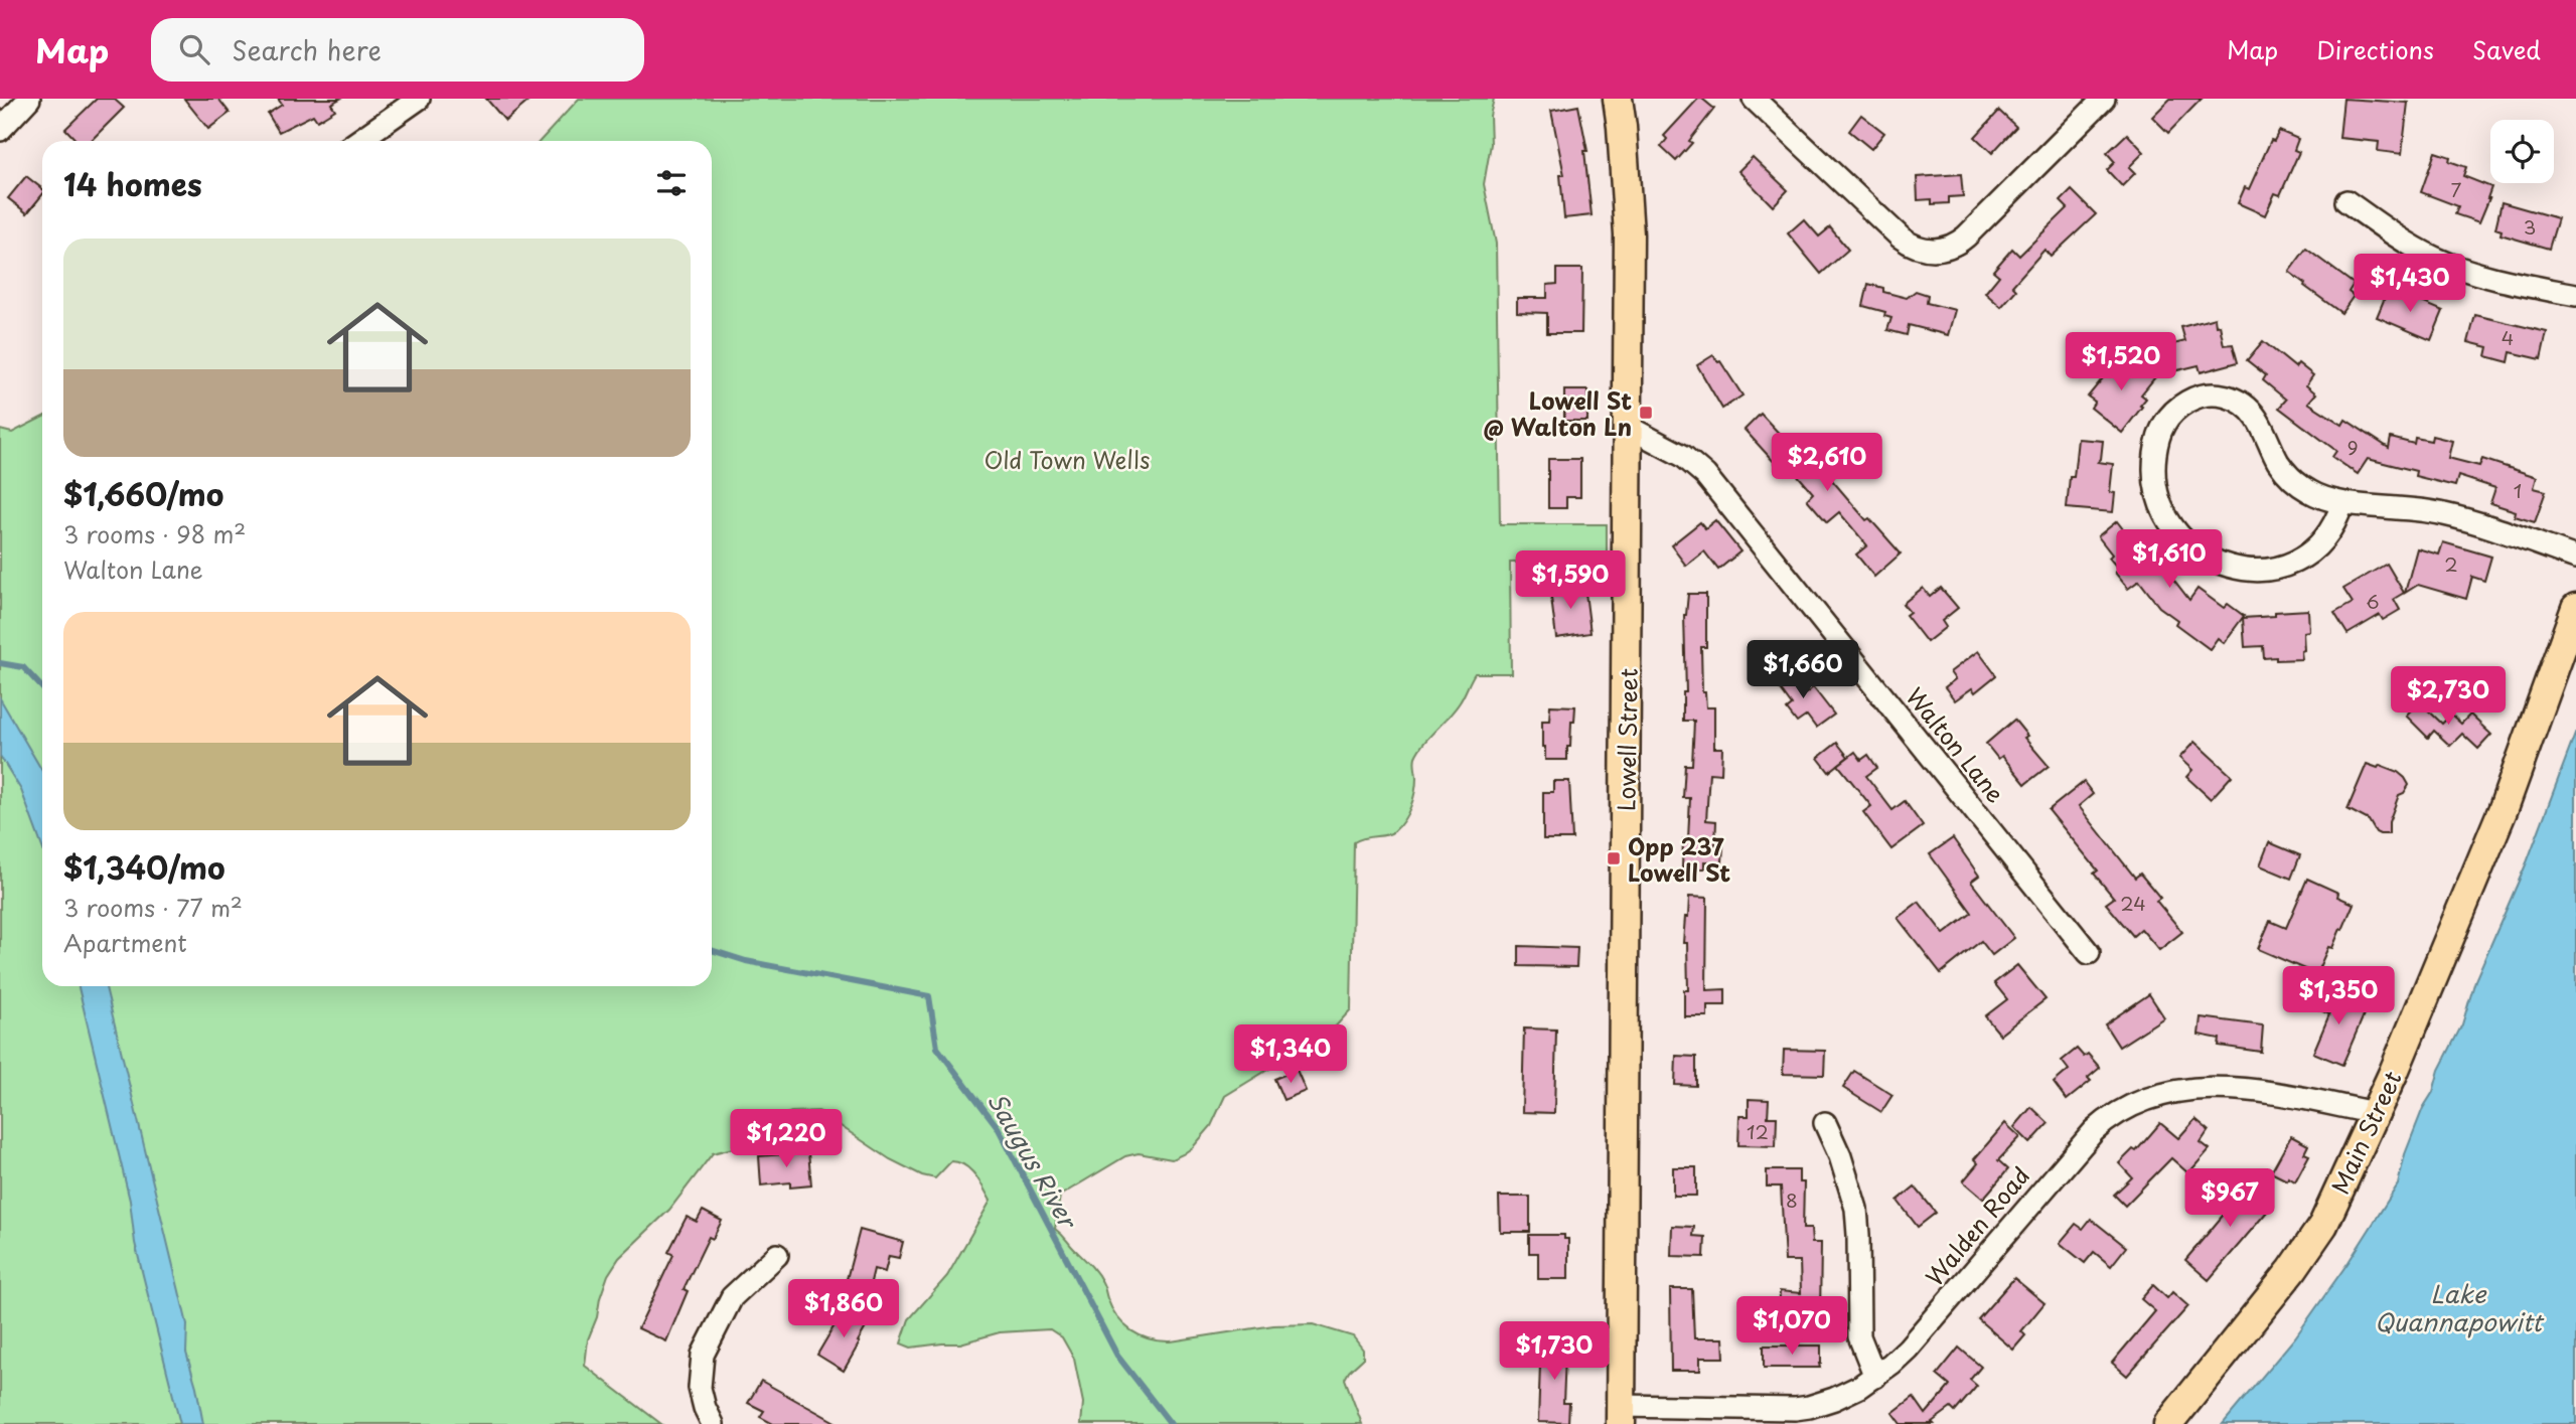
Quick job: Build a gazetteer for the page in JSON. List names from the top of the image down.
{
  "streets": {
    "main road": ["Lowell Street", "Main Street"],
    "street": ["Walton Lane", "Walden Road"]
  },
  "crossings": [
    ["Lowell Street", "Walton Lane"],
    ["Lowell Street", "Walden Road"],
    ["Main Street", "Walden Road"]
  ],
  "water": ["Saugus River", "Lake Quannapowitt"],
  "parks": ["Old Town Wells"],
  "places": {
    "transit": ["Lowell St @ Walton Ln", "Opp 237 Lowell St"]
  },
  "house_numbers": [
    "7",
    "3",
    "4",
    "9",
    "1",
    "2",
    "6",
    "24",
    "12",
    "8"
  ],
  "page": {
    "header": "Map",
    "search": "Search here",
    "nav": ["Map", "Directions", "Saved"],
    "heading": "14 homes",
    "list": [
      {
        "name": "$1,660/mo",
        "note": "3 rooms · 98 m² · Walton Lane"
      },
      {
        "name": "$1,340/mo",
        "note": "3 rooms · 77 m² · Apartment"
      }
    ],
    "price": [
      "$1,430",
      "$1,520",
      "$2,610",
      "$1,610",
      "$1,590",
      "$1,660",
      "$2,730",
      "$1,350",
      "$1,340",
      "$1,220",
      "$967",
      "$1,860",
      "$1,070",
      "$1,730"
    ]
  }
}
